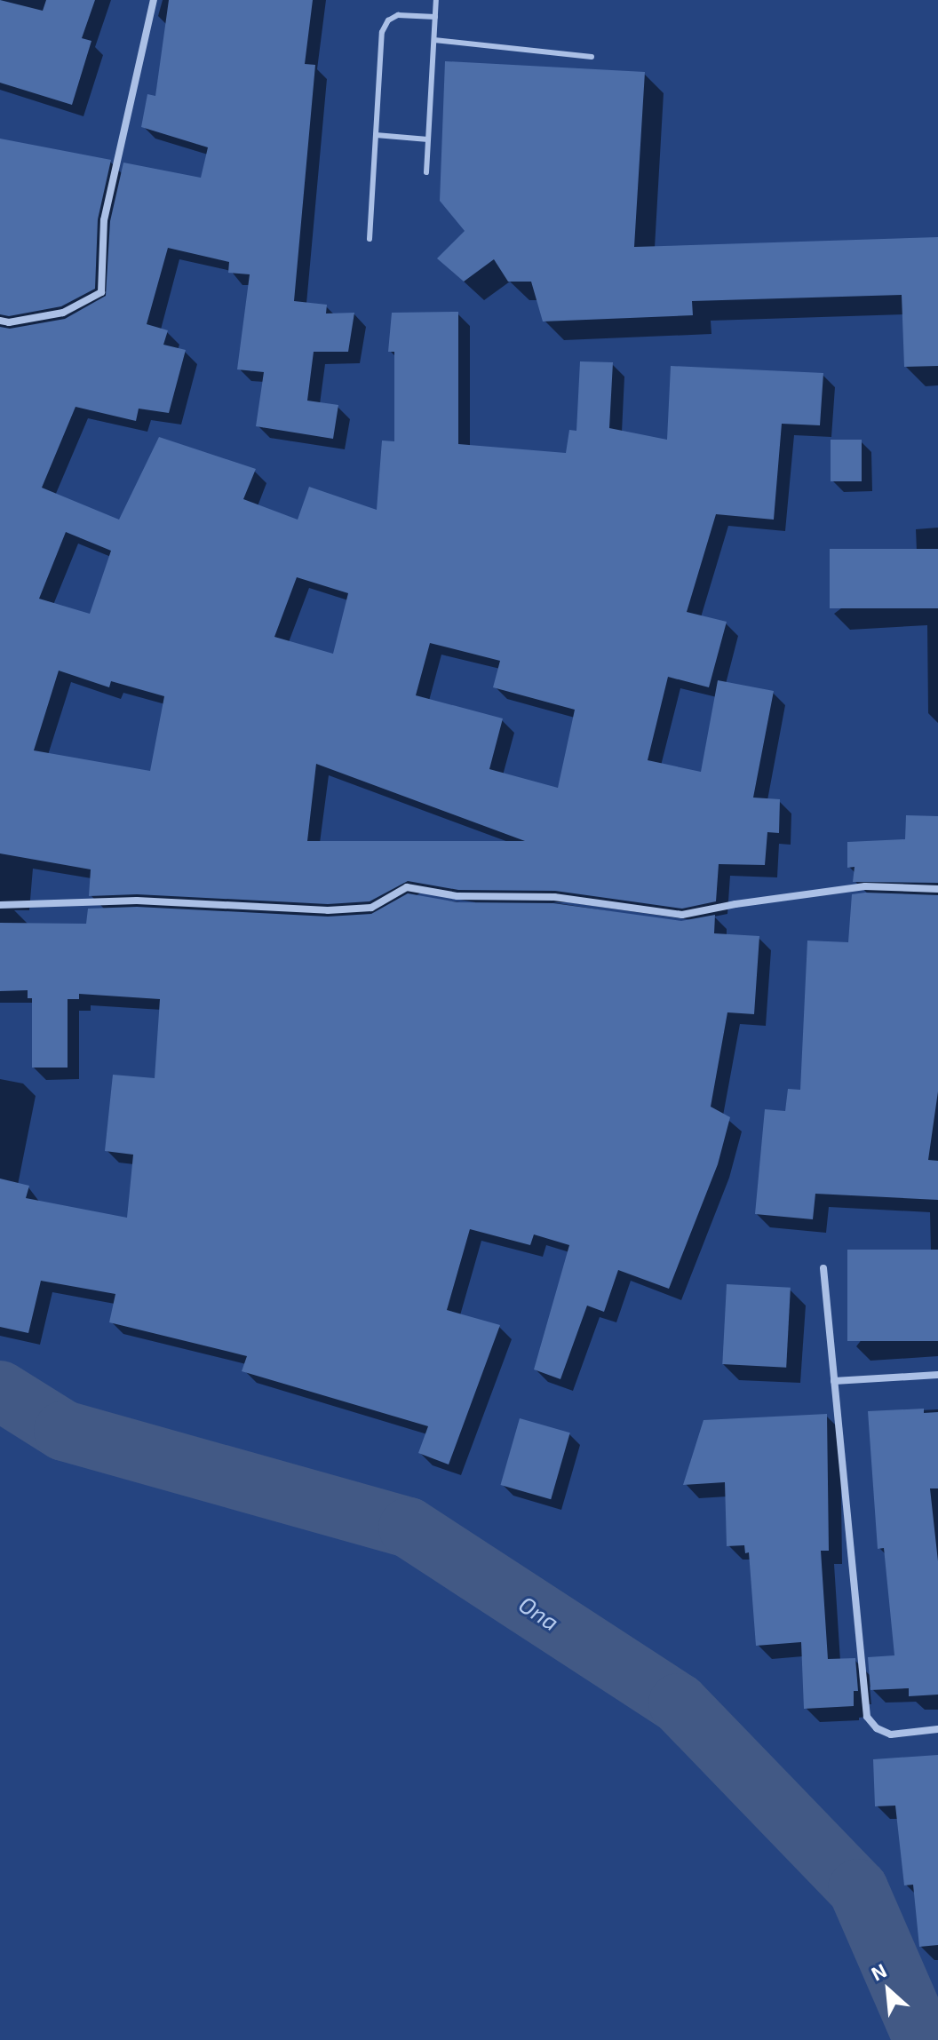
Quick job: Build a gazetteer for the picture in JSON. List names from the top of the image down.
{
  "water": ["Ona"],
  "north": "top left"
}
